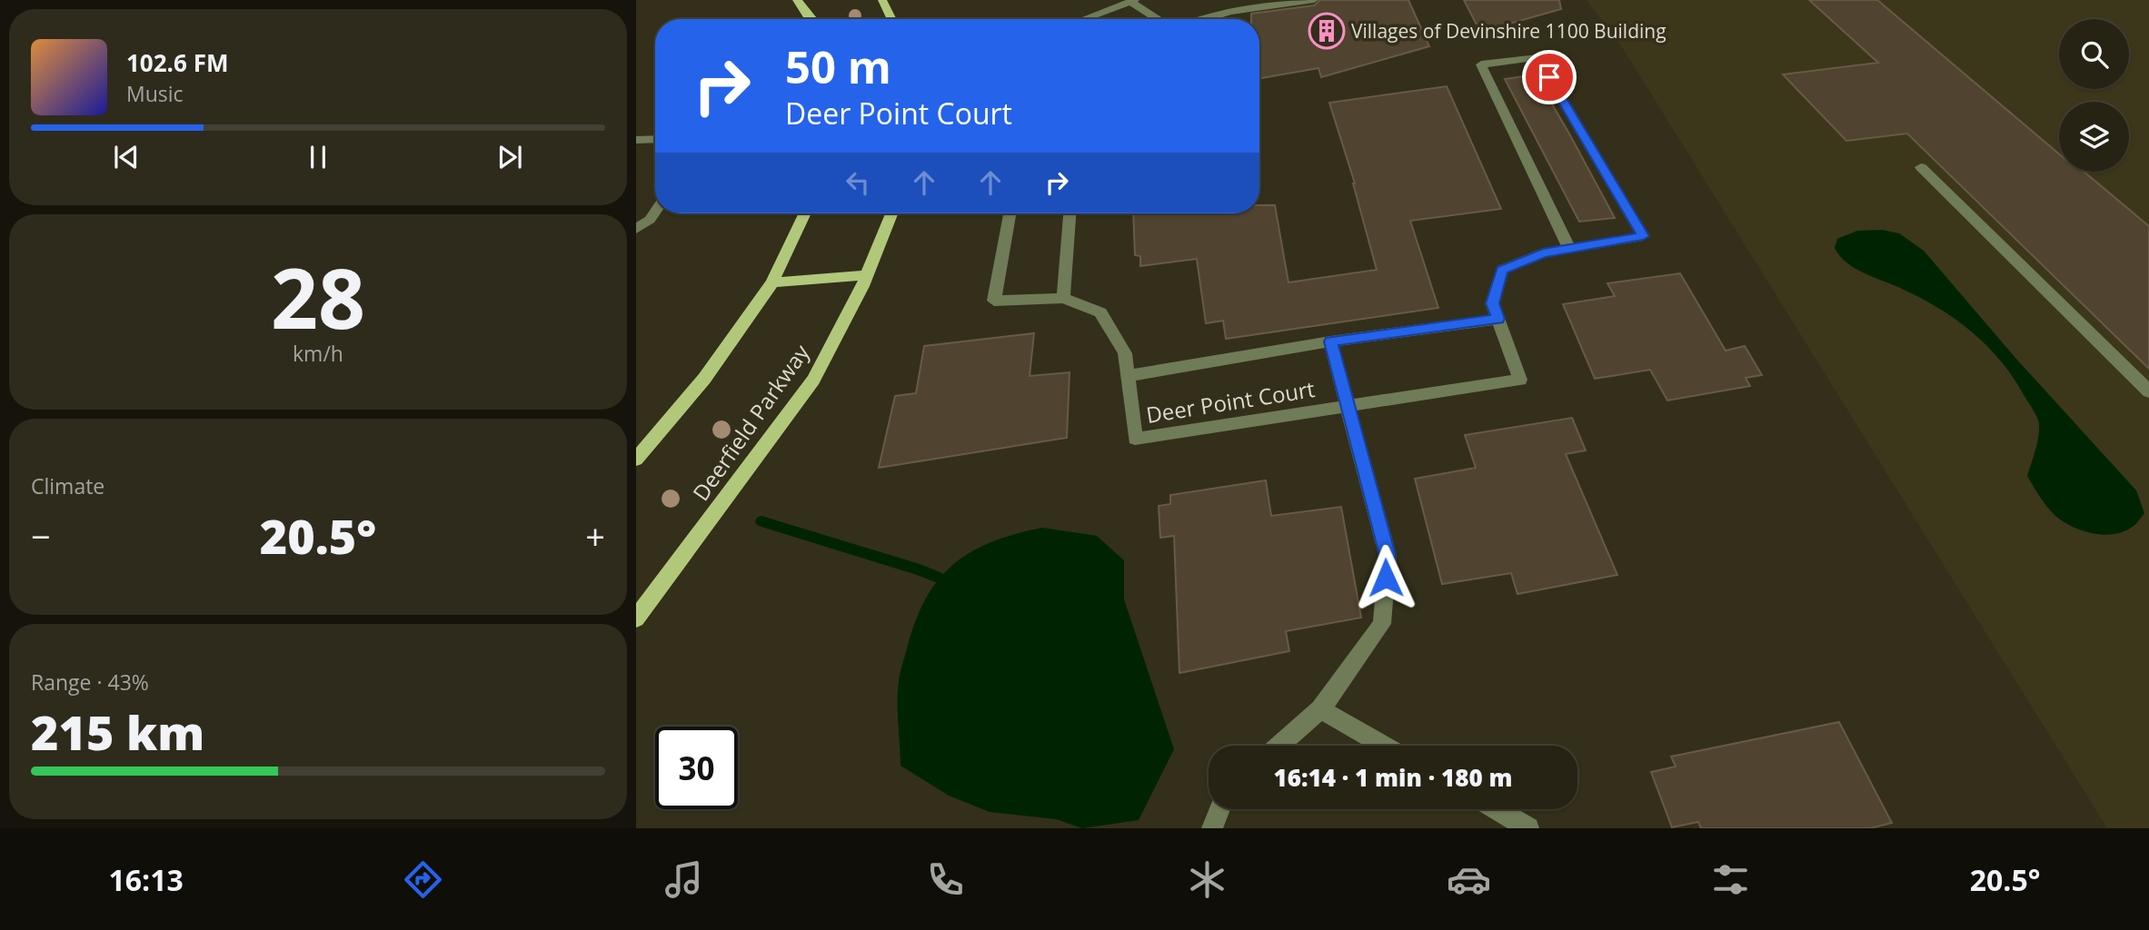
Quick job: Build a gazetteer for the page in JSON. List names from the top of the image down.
{
  "streets": {
    "main road": ["Deerfield Parkway"],
    "street": ["Deer Point Court"]
  },
  "places": {
    "building": ["Villages of Devinshire 1100 Building"]
  },
  "page": {
    "turn": ["50 m", "Deer Point Court"],
    "song": ["102.6 FM", "Music"],
    "tile": [
      ["28", "km/h"],
      "Climate",
      ["Range · 43%", "215 km"]
    ],
    "heat": ["−", "20.5°", "+"],
    "limit": "30",
    "trip": "16:14 · 1 min · 180 m",
    "tabs": ["16:13", "20.5°"]
  }
}
